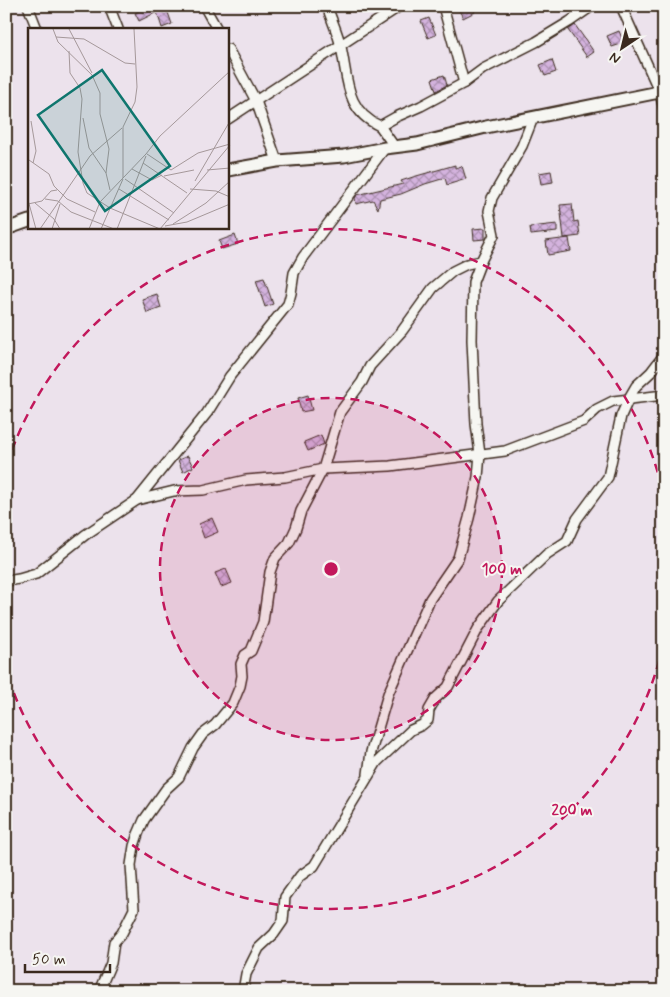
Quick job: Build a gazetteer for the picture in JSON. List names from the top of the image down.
{
  "scale_bar": "50 m",
  "north": "bottom left",
  "rings": ["100 m", "200 m"]
}
